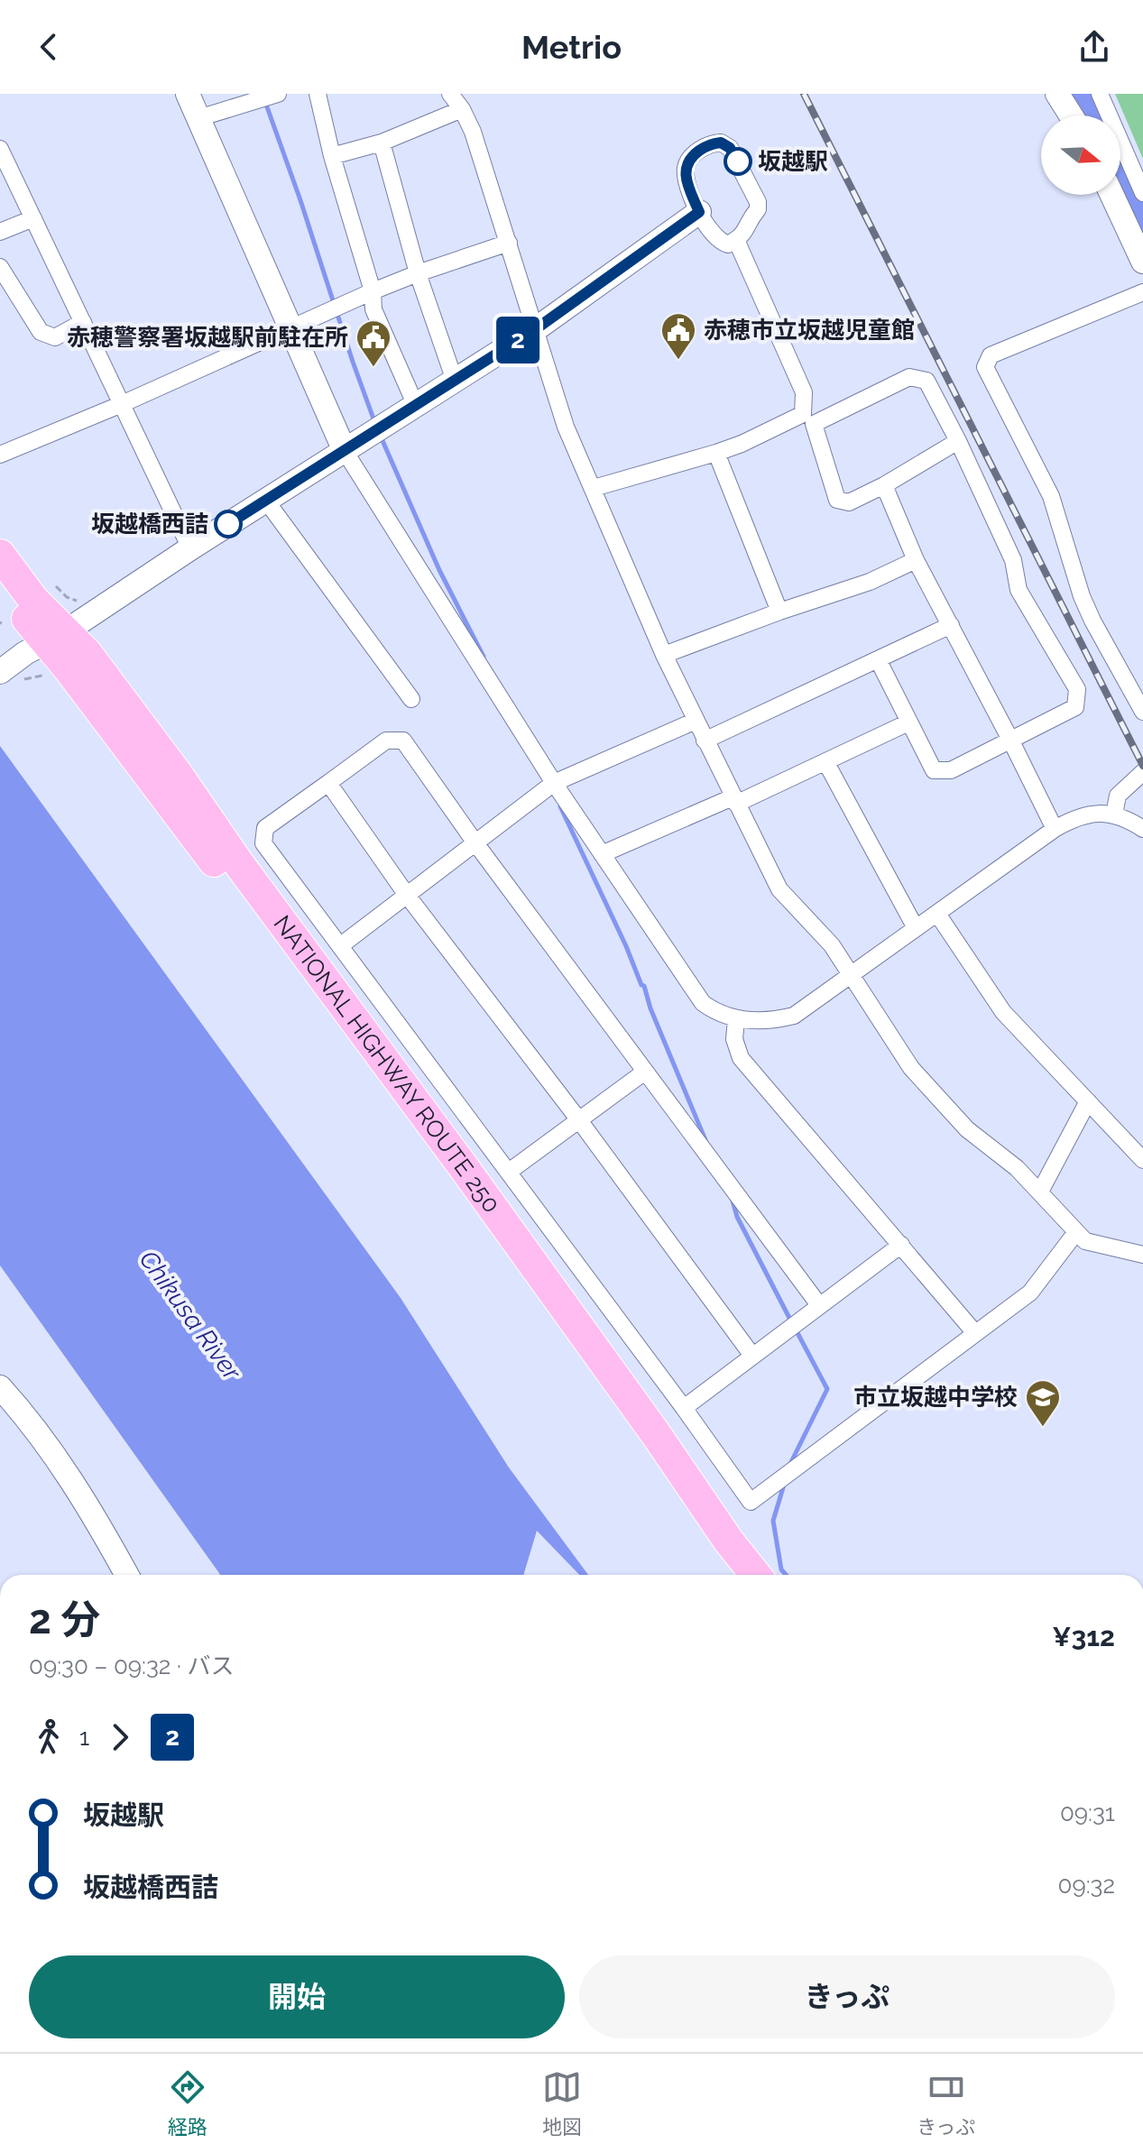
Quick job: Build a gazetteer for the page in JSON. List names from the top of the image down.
{
  "streets": {
    "highway": ["NATIONAL HIGHWAY ROUTE 250"]
  },
  "water": ["Chikusa River"],
  "places": {
    "other": ["坂越駅", "坂越橋西詰"],
    "public building": ["赤穂市立坂越児童館", "赤穂警察署坂越駅前駐在所"],
    "school or university": ["市立坂越中学校"]
  },
  "lines": ["bus line 2"],
  "north": "right",
  "page": {
    "header": "Metrio",
    "on_map": "2",
    "heading": ["2 分", "09:30 – 09:32 · バス", "¥312"],
    "legs": ["1", "2"],
    "list": [
      {
        "name": "坂越駅",
        "value": "09:31"
      },
      {
        "name": "坂越橋西詰",
        "value": "09:32"
      }
    ],
    "buttons": ["開始", "きっぷ"],
    "tabs": ["経路", "地図", "きっぷ"]
  }
}
